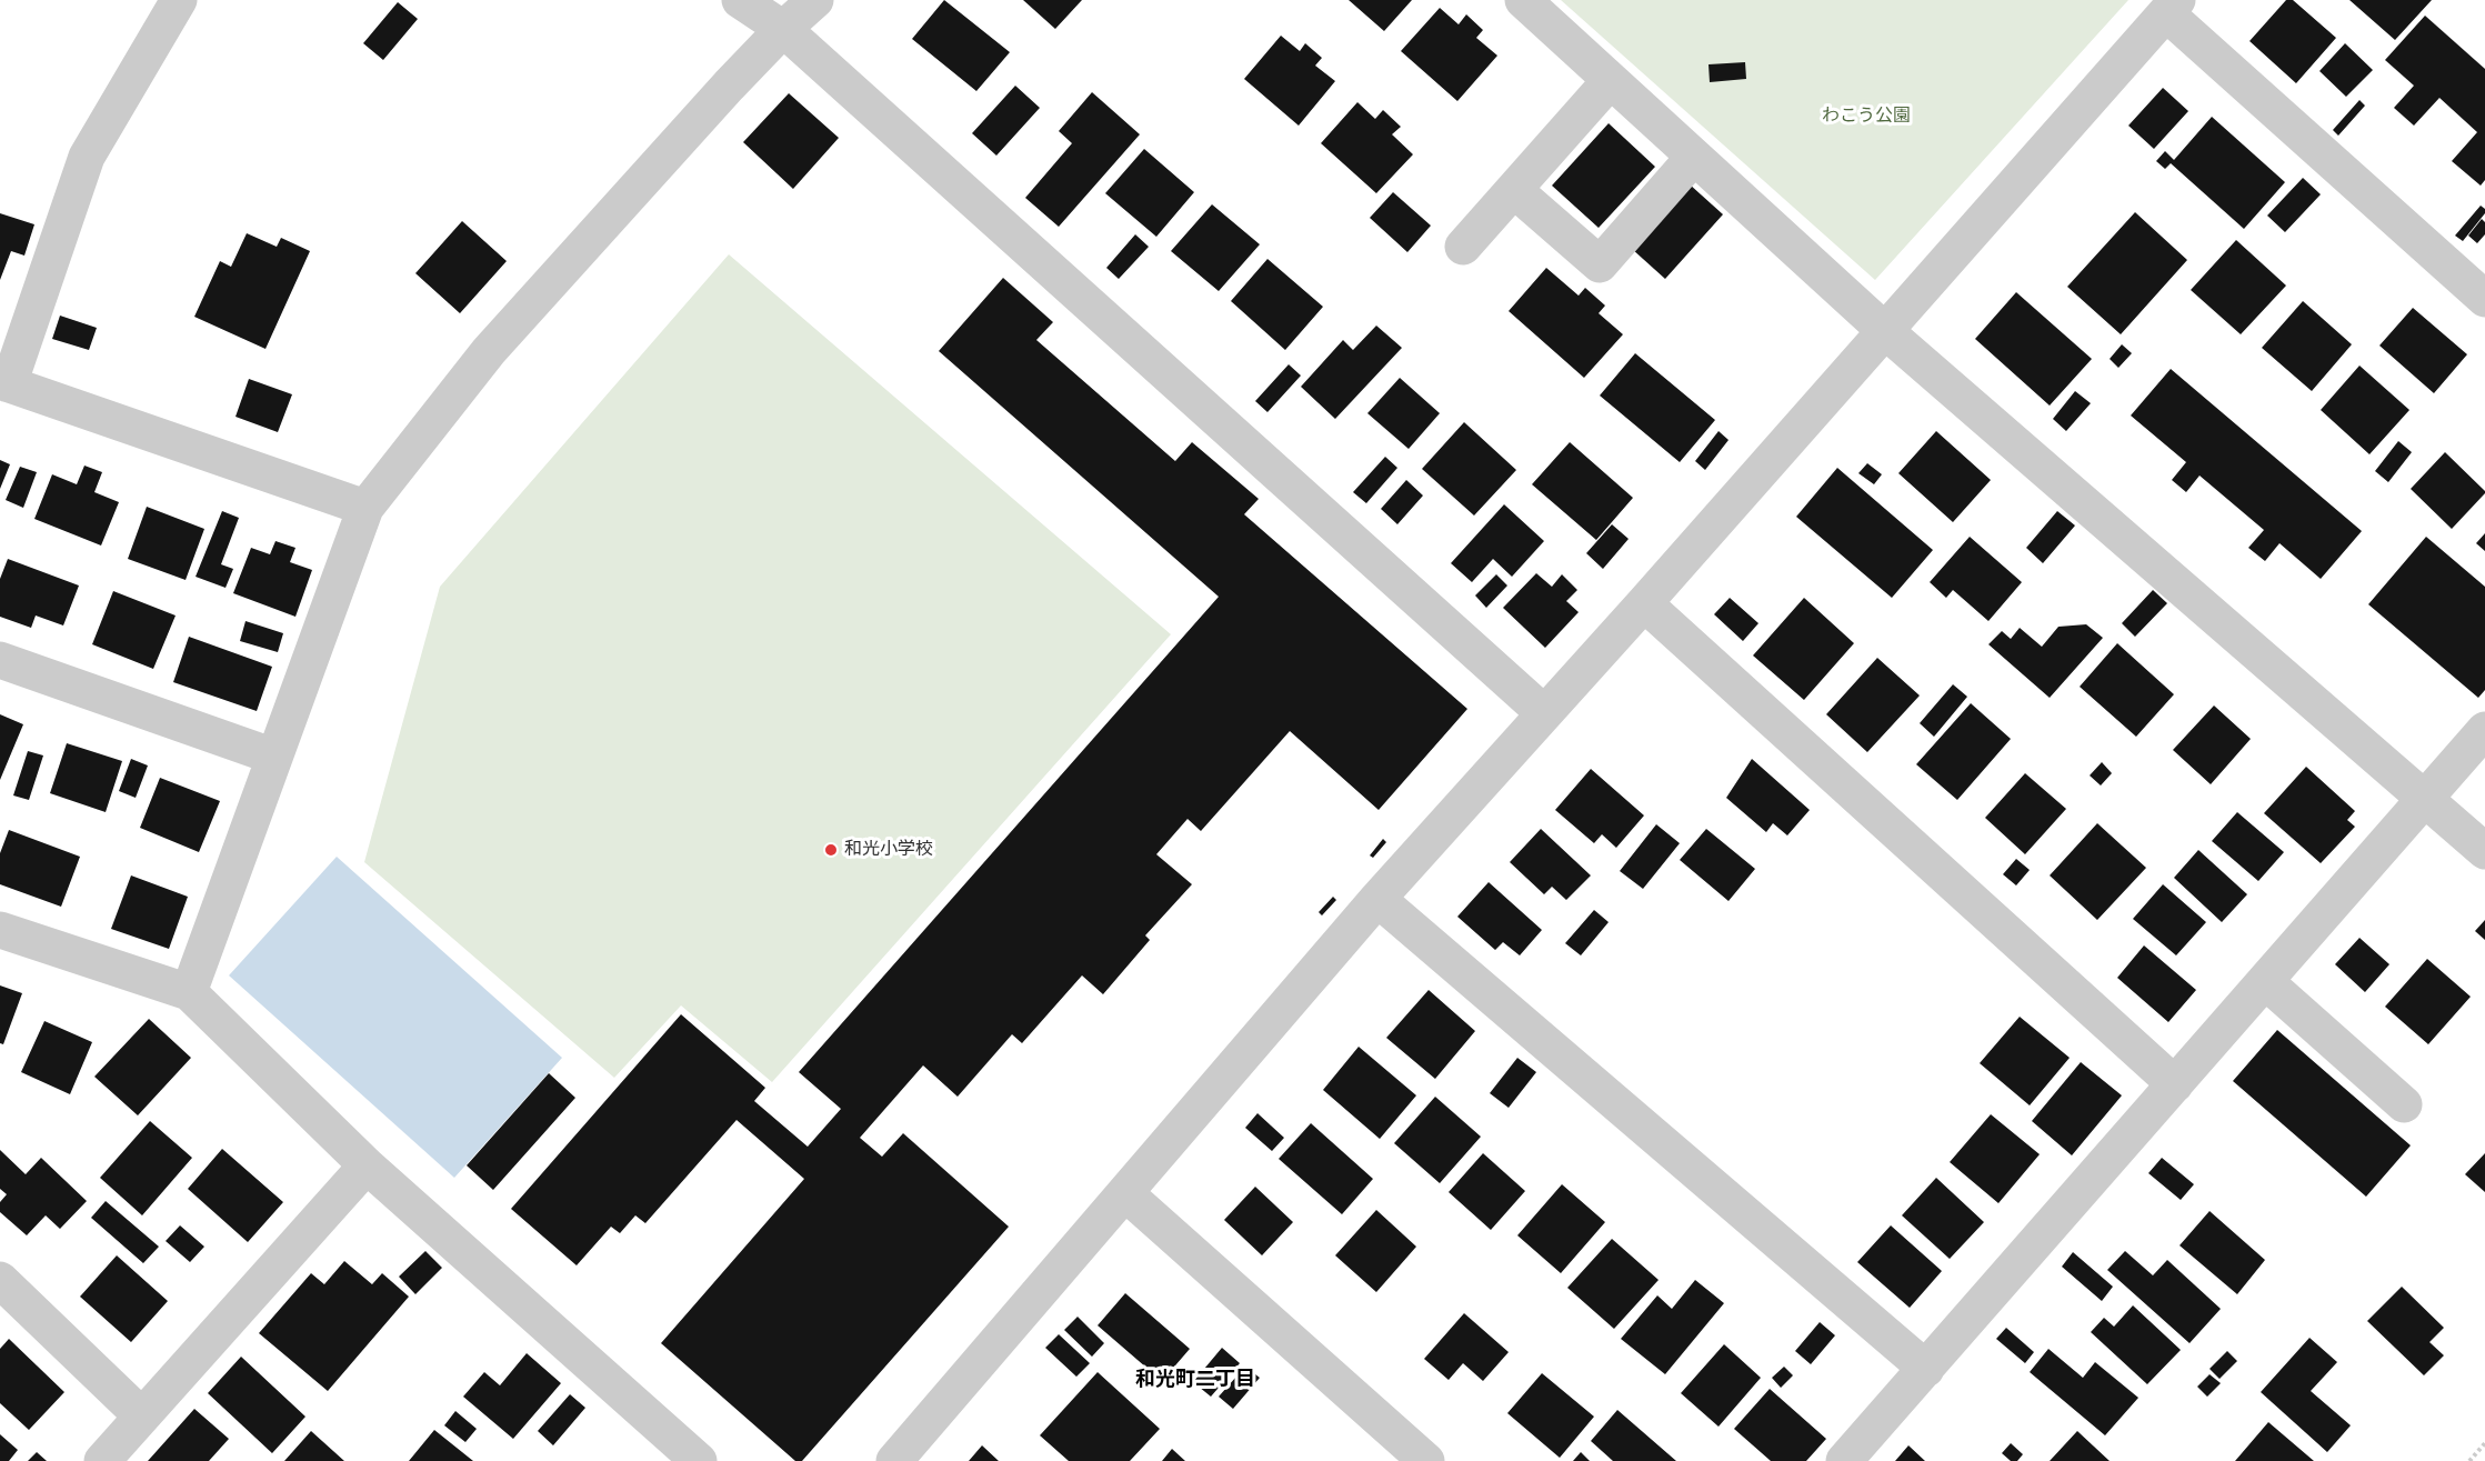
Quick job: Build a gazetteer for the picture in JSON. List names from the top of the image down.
{
  "districts": ["和光町二丁目"],
  "parks": ["わこう公園"],
  "places": ["和光小学校"]
}
